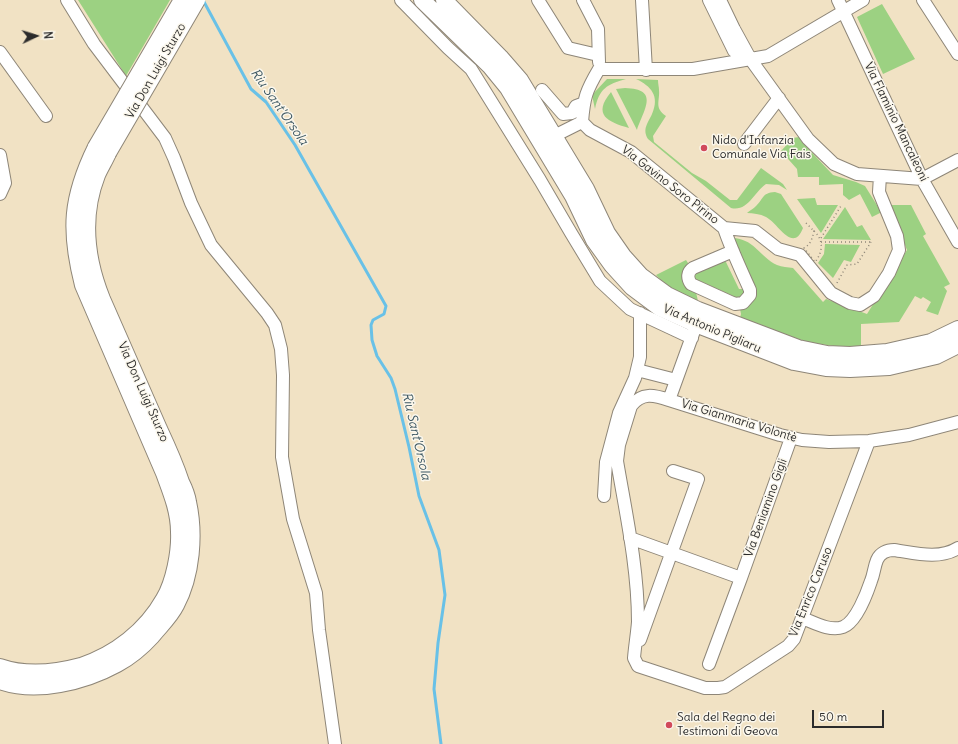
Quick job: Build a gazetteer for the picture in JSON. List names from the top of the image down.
{
  "streets": {
    "main road": ["Via Don Luigi Sturzo", "Via Antonio Pigliaru"],
    "street": [
      "Via Flaminio Mancaleoni",
      "Via Gavino Soro Pirino",
      "Via Gianmaria Volontè",
      "Via Beniamino Gigli",
      "Via Enrico Caruso"
    ]
  },
  "crossings": [
    ["Via Antonio Pigliaru", "Via Gianmaria Volontè"],
    ["Via Gianmaria Volontè", "Via Beniamino Gigli"],
    ["Via Gianmaria Volontè", "Via Enrico Caruso"]
  ],
  "water": ["Riu Sant'Orsola"],
  "places": ["Nido d'Infanzia Comunale Via Fais", "Sala del Regno dei Testimoni di Geova"],
  "scale_bar": "50 m",
  "north": "right"
}
